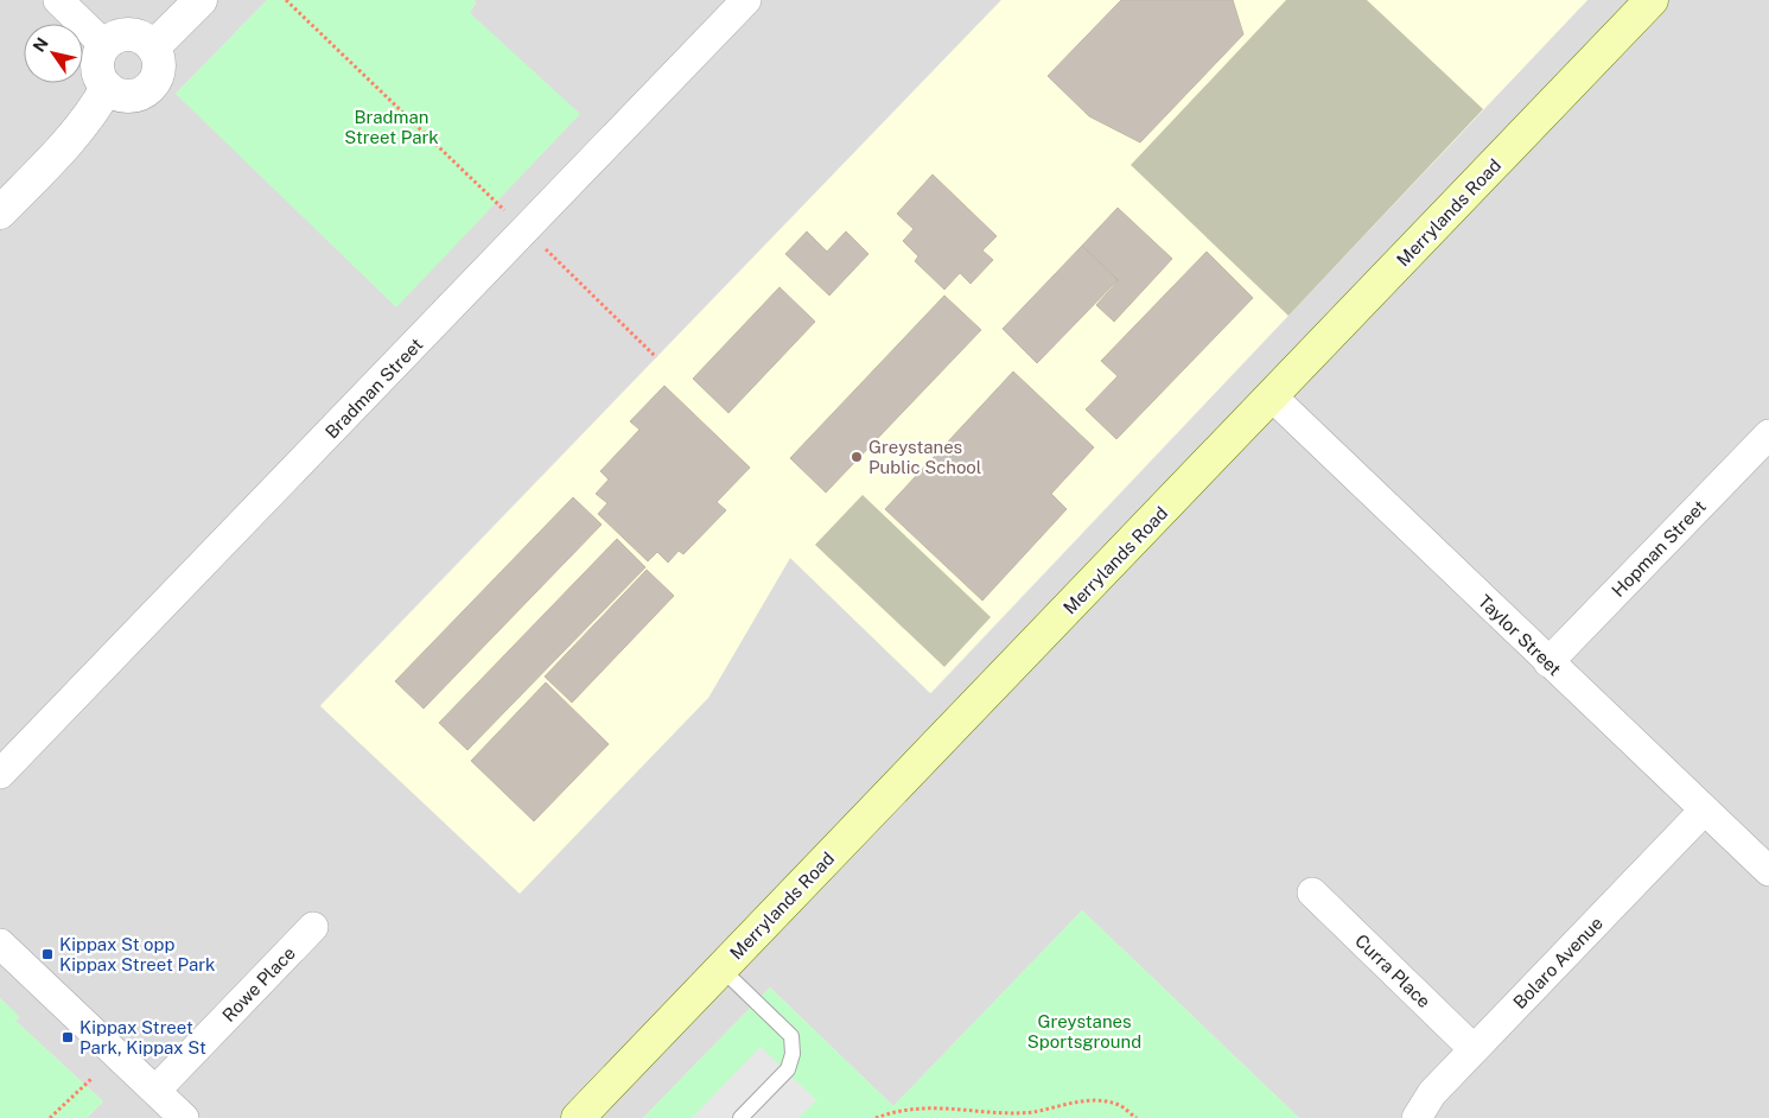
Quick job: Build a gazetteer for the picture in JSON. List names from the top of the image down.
{
  "streets": {
    "main road": ["Merrylands Road"],
    "street": [
      "Bradman Street",
      "Hopman Street",
      "Taylor Street",
      "Bolaro Avenue",
      "Curra Place",
      "Rowe Place"
    ]
  },
  "crossings": [
    ["Merrylands Road", "Taylor Street"],
    ["Hopman Street", "Taylor Street"],
    ["Taylor Street", "Bolaro Avenue"],
    ["Bolaro Avenue", "Curra Place"]
  ],
  "parks": ["Bradman Street Park", "Greystanes Sportsground"],
  "places": {
    "other": ["Greystanes Public School"],
    "transit": ["Kippax St opp Kippax Street Park", "Kippax Street Park, Kippax St"]
  },
  "north": "top left"
}
